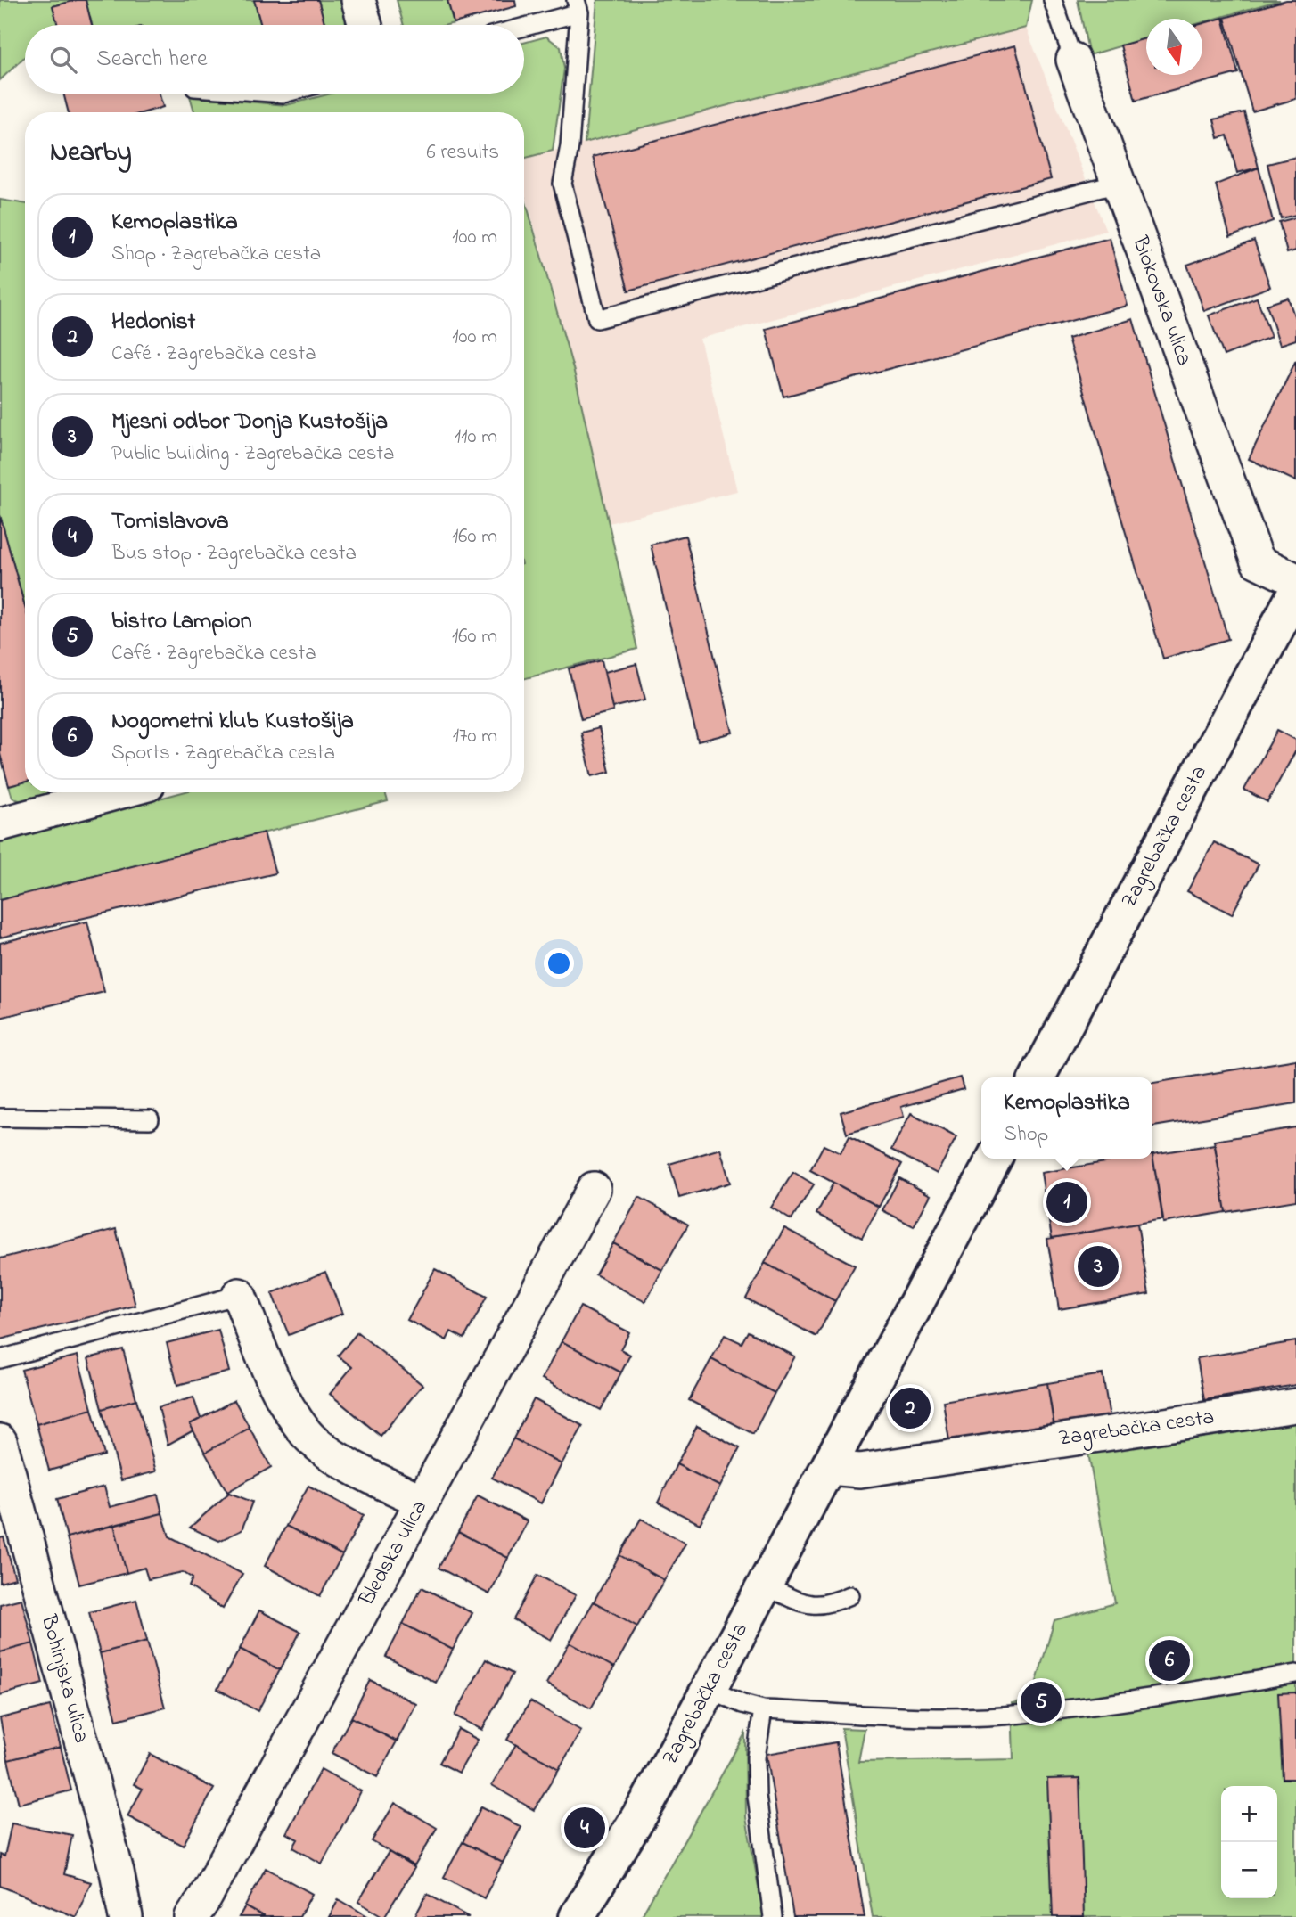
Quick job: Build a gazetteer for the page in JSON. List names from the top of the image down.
{
  "streets": {
    "street": [
      "Biokovska ulica",
      "Zagrebačka cesta",
      "Bledska ulica",
      "Bohinjska ulica"
    ]
  },
  "north": "bottom",
  "page": {
    "search": "Search here",
    "heading": ["Nearby", "6 results"],
    "list": [
      {
        "mark": "1",
        "name": "Kemoplastika",
        "note": "Shop · Zagrebačka cesta",
        "value": "100 m"
      },
      {
        "mark": "2",
        "name": "Hedonist",
        "note": "Café · Zagrebačka cesta",
        "value": "100 m"
      },
      {
        "mark": "3",
        "name": "Mjesni odbor Donja Kustošija",
        "note": "Public building · Zagrebačka cesta",
        "value": "110 m"
      },
      {
        "mark": "4",
        "name": "Tomislavova",
        "note": "Bus stop · Zagrebačka cesta",
        "value": "160 m"
      },
      {
        "mark": "5",
        "name": "bistro Lampion",
        "note": "Café · Zagrebačka cesta",
        "value": "160 m"
      },
      {
        "mark": "6",
        "name": "Nogometni klub Kustošija",
        "note": "Sports · Zagrebačka cesta",
        "value": "170 m"
      }
    ],
    "popup": ["Kemoplastika", "Shop"],
    "pins": [
      "1",
      "3",
      "2",
      "6",
      "5",
      "4"
    ],
    "map_buttons": ["+", "−"]
  }
}
